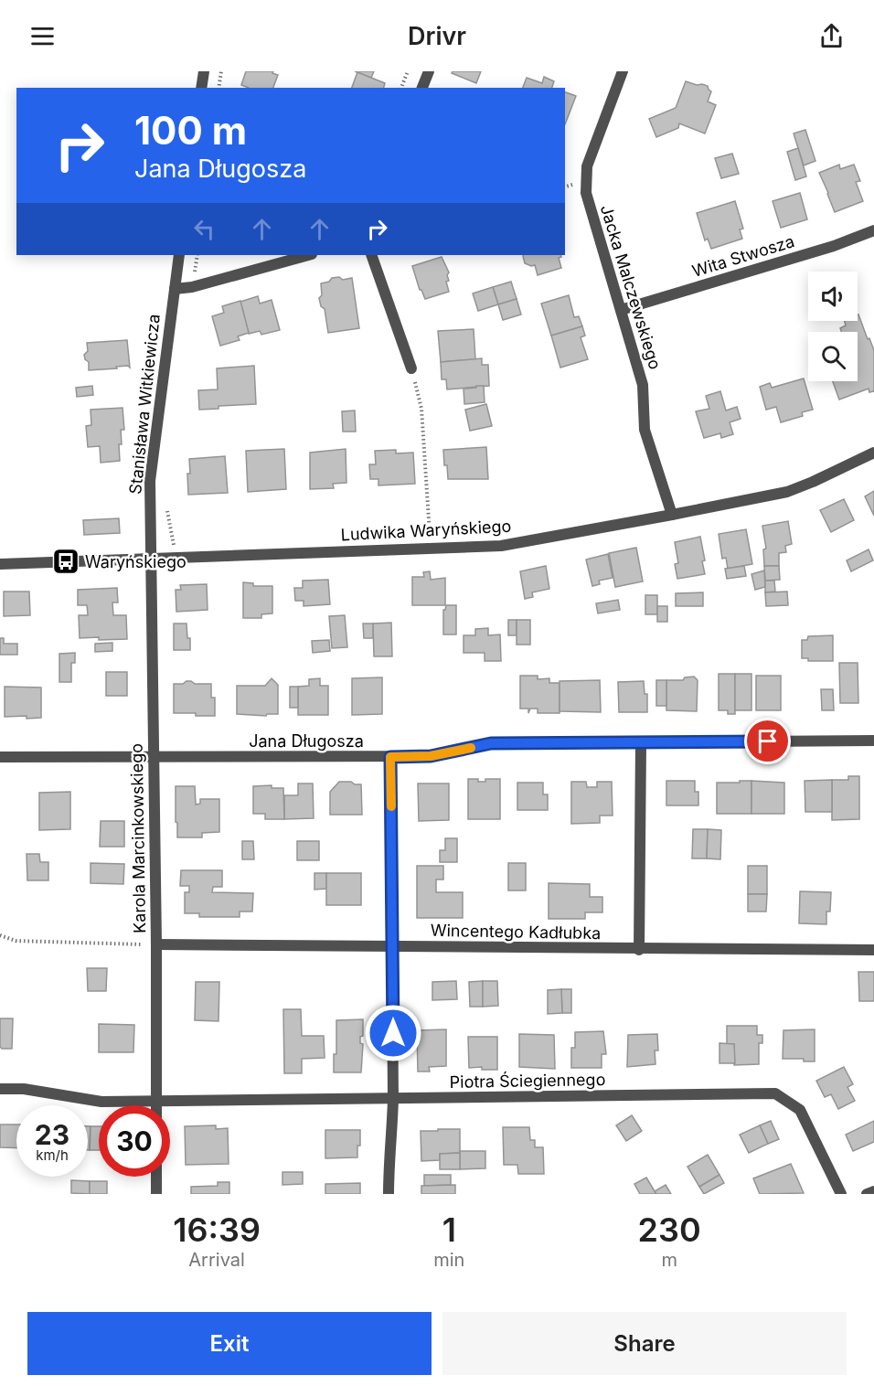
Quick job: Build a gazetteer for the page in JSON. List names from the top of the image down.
{
  "streets": {
    "street": [
      "Wita Stwosza",
      "Jacka Malczewskiego",
      "Stanisława Witkiewicza",
      "Ludwika Waryńskiego",
      "Jana Długosza",
      "Karola Marcinkowskiego",
      "Wincentego Kadłubka",
      "Piotra Ściegiennego"
    ]
  },
  "crossings": [
    ["Wita Stwosza", "Jacka Malczewskiego"],
    ["Jacka Malczewskiego", "Ludwika Waryńskiego"],
    ["Stanisława Witkiewicza", "Ludwika Waryńskiego"],
    ["Stanisława Witkiewicza", "Karola Marcinkowskiego"],
    ["Ludwika Waryńskiego", "Karola Marcinkowskiego"],
    ["Jana Długosza", "Karola Marcinkowskiego"],
    ["Karola Marcinkowskiego", "Wincentego Kadłubka"],
    ["Karola Marcinkowskiego", "Piotra Ściegiennego"]
  ],
  "places": {
    "bus stop": ["Waryńskiego"]
  },
  "page": {
    "header": "Drivr",
    "turn": ["100 m", "Jana Długosza"],
    "speed": "23 km/h",
    "limit": "30",
    "eta": [
      "16:39",
      "Arrival",
      "1",
      "min",
      "230",
      "m"
    ],
    "buttons": ["Exit", "Share"]
  }
}
